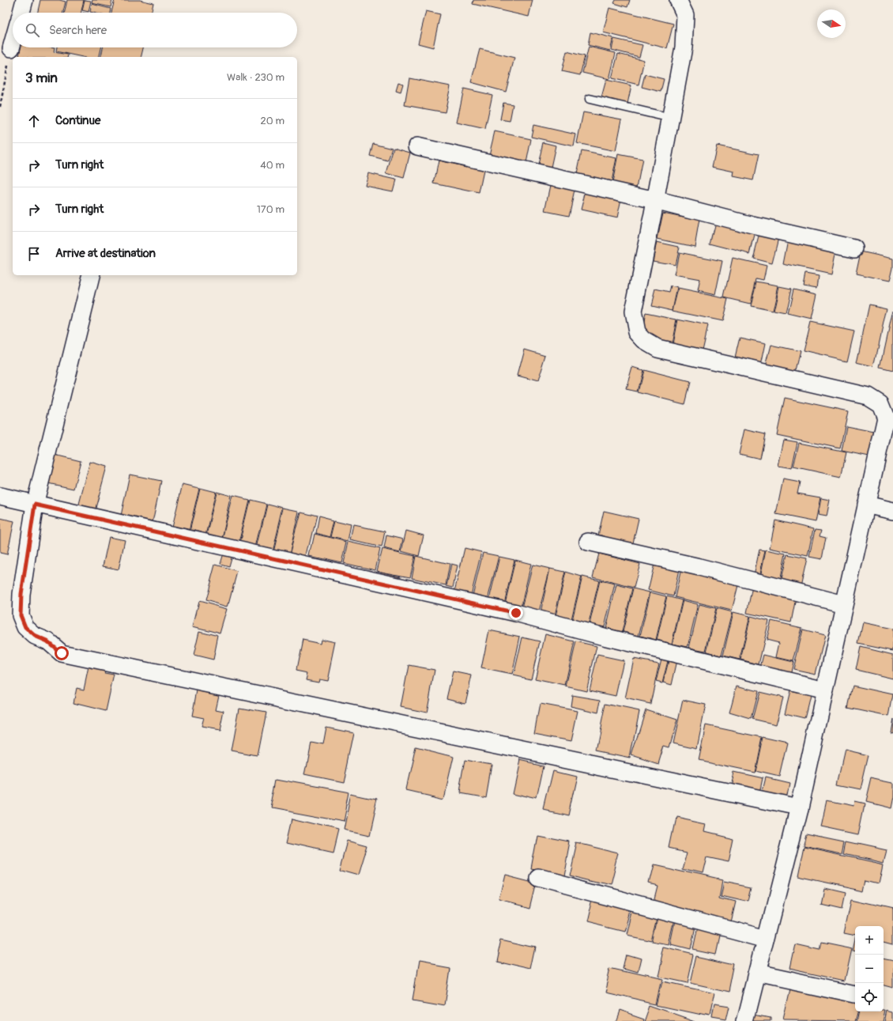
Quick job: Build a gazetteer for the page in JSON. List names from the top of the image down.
{
  "north": "right",
  "page": {
    "search": "Search here",
    "heading": ["3 min", "Walk · 230 m"],
    "list": [
      ["Continue", "20 m"],
      ["Turn right", "40 m"],
      ["Turn right", "170 m"],
      "Arrive at destination"
    ],
    "map_buttons": ["+", "−"]
  }
}
